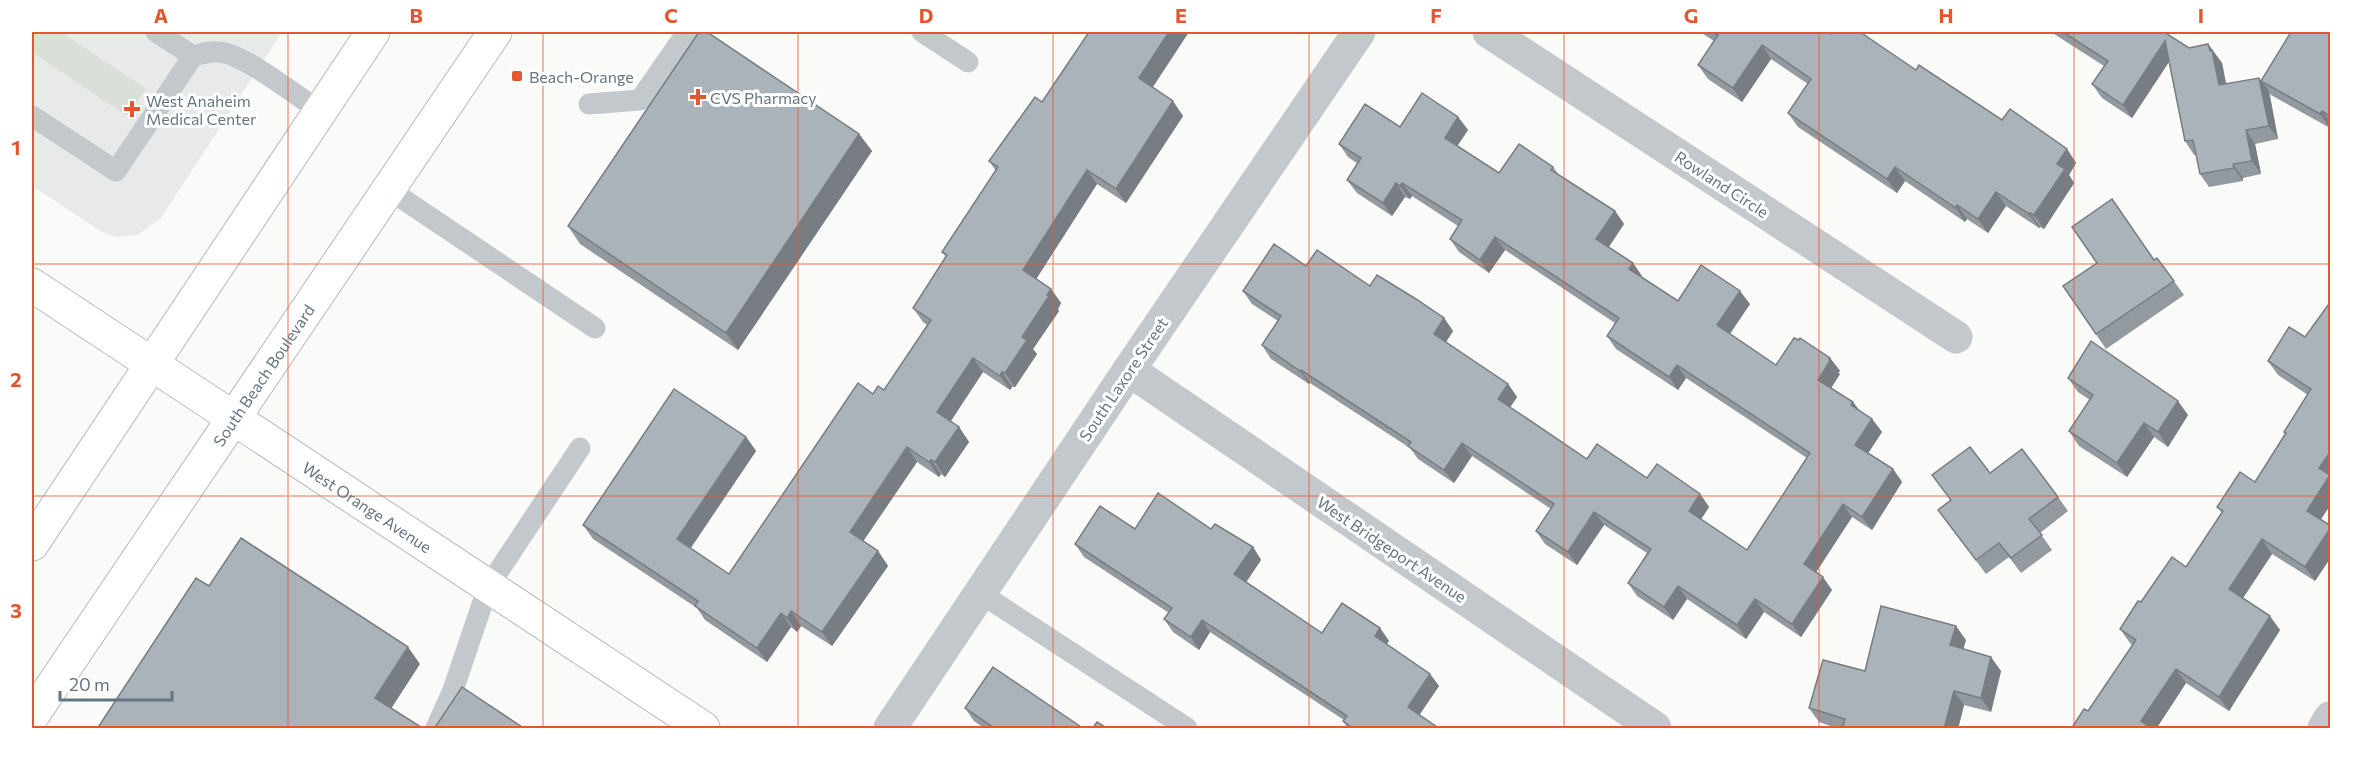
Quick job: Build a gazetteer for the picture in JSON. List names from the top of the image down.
{
  "streets": {
    "main road": ["South Beach Boulevard", "West Orange Avenue"],
    "street": ["Rowland Circle", "South Laxore Street", "West Bridgeport Avenue"]
  },
  "crossings": [
    ["South Beach Boulevard", "West Orange Avenue"],
    ["South Laxore Street", "West Bridgeport Avenue"]
  ],
  "places": {
    "transit": ["Beach-Orange"],
    "health": ["CVS Pharmacy", "West Anaheim Medical Center"]
  },
  "scale_bar": "20 m",
  "grid": {
    "columns": [
      "A",
      "B",
      "C",
      "D",
      "E",
      "F",
      "G",
      "H",
      "I"
    ],
    "rows": ["1", "2", "3"]
  }
}
